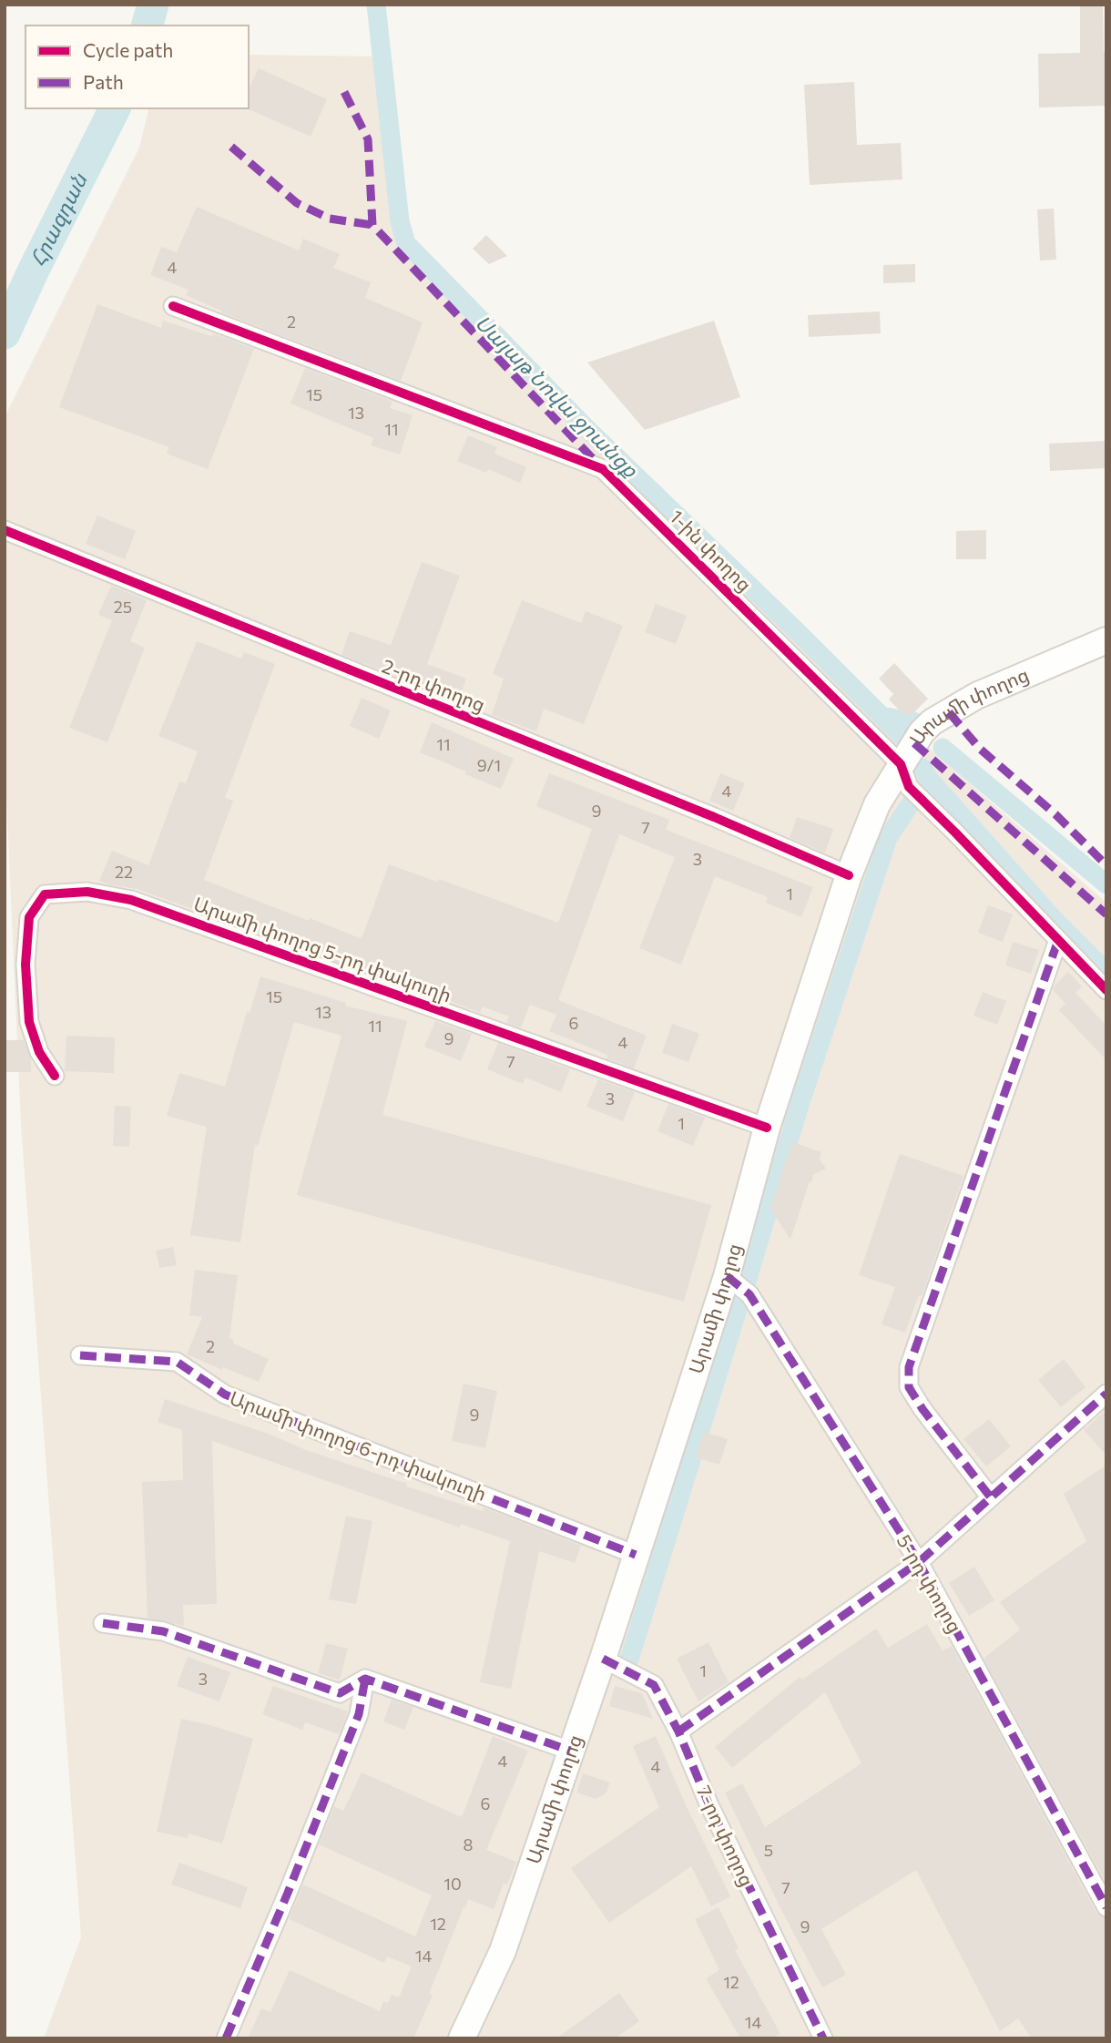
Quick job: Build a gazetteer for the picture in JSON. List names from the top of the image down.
{
  "streets": {
    "main road": ["Արամի փողոց"],
    "street": [
      "1-ին փողոց",
      "2-րդ փողոց",
      "Արամի փողոց 5-րդ փակուղի",
      "Արամի փողոց 6-րդ փակուղի",
      "5-րդ փողոց",
      "7-րդ փողոց"
    ]
  },
  "crossings": [
    ["1-ին փողոց", "Արամի փողոց"],
    ["2-րդ փողոց", "Արամի փողոց"],
    ["Արամի փողոց", "Արամի փողոց 5-րդ փակուղի"],
    ["Արամի փողոց", "Արամի փողոց 6-րդ փակուղի"],
    ["Արամի փողոց", "5-րդ փողոց"],
    ["Արամի փողոց", "7-րդ փողոց"]
  ],
  "water": ["Հրազդան", "Սայաթ Նովա ջրանցք"],
  "house_numbers": [
    "4",
    "2",
    "15",
    "13",
    "11",
    "25",
    "11",
    "9/1",
    "4",
    "9",
    "7",
    "3",
    "22",
    "1",
    "15",
    "13",
    "6",
    "11",
    "9",
    "4",
    "7",
    "3",
    "1",
    "2",
    "9",
    "1",
    "3",
    "4",
    "4",
    "6",
    "8",
    "5",
    "10",
    "7",
    "12",
    "9",
    "14",
    "12",
    "14"
  ],
  "legend": ["Cycle path", "Path"]
}
